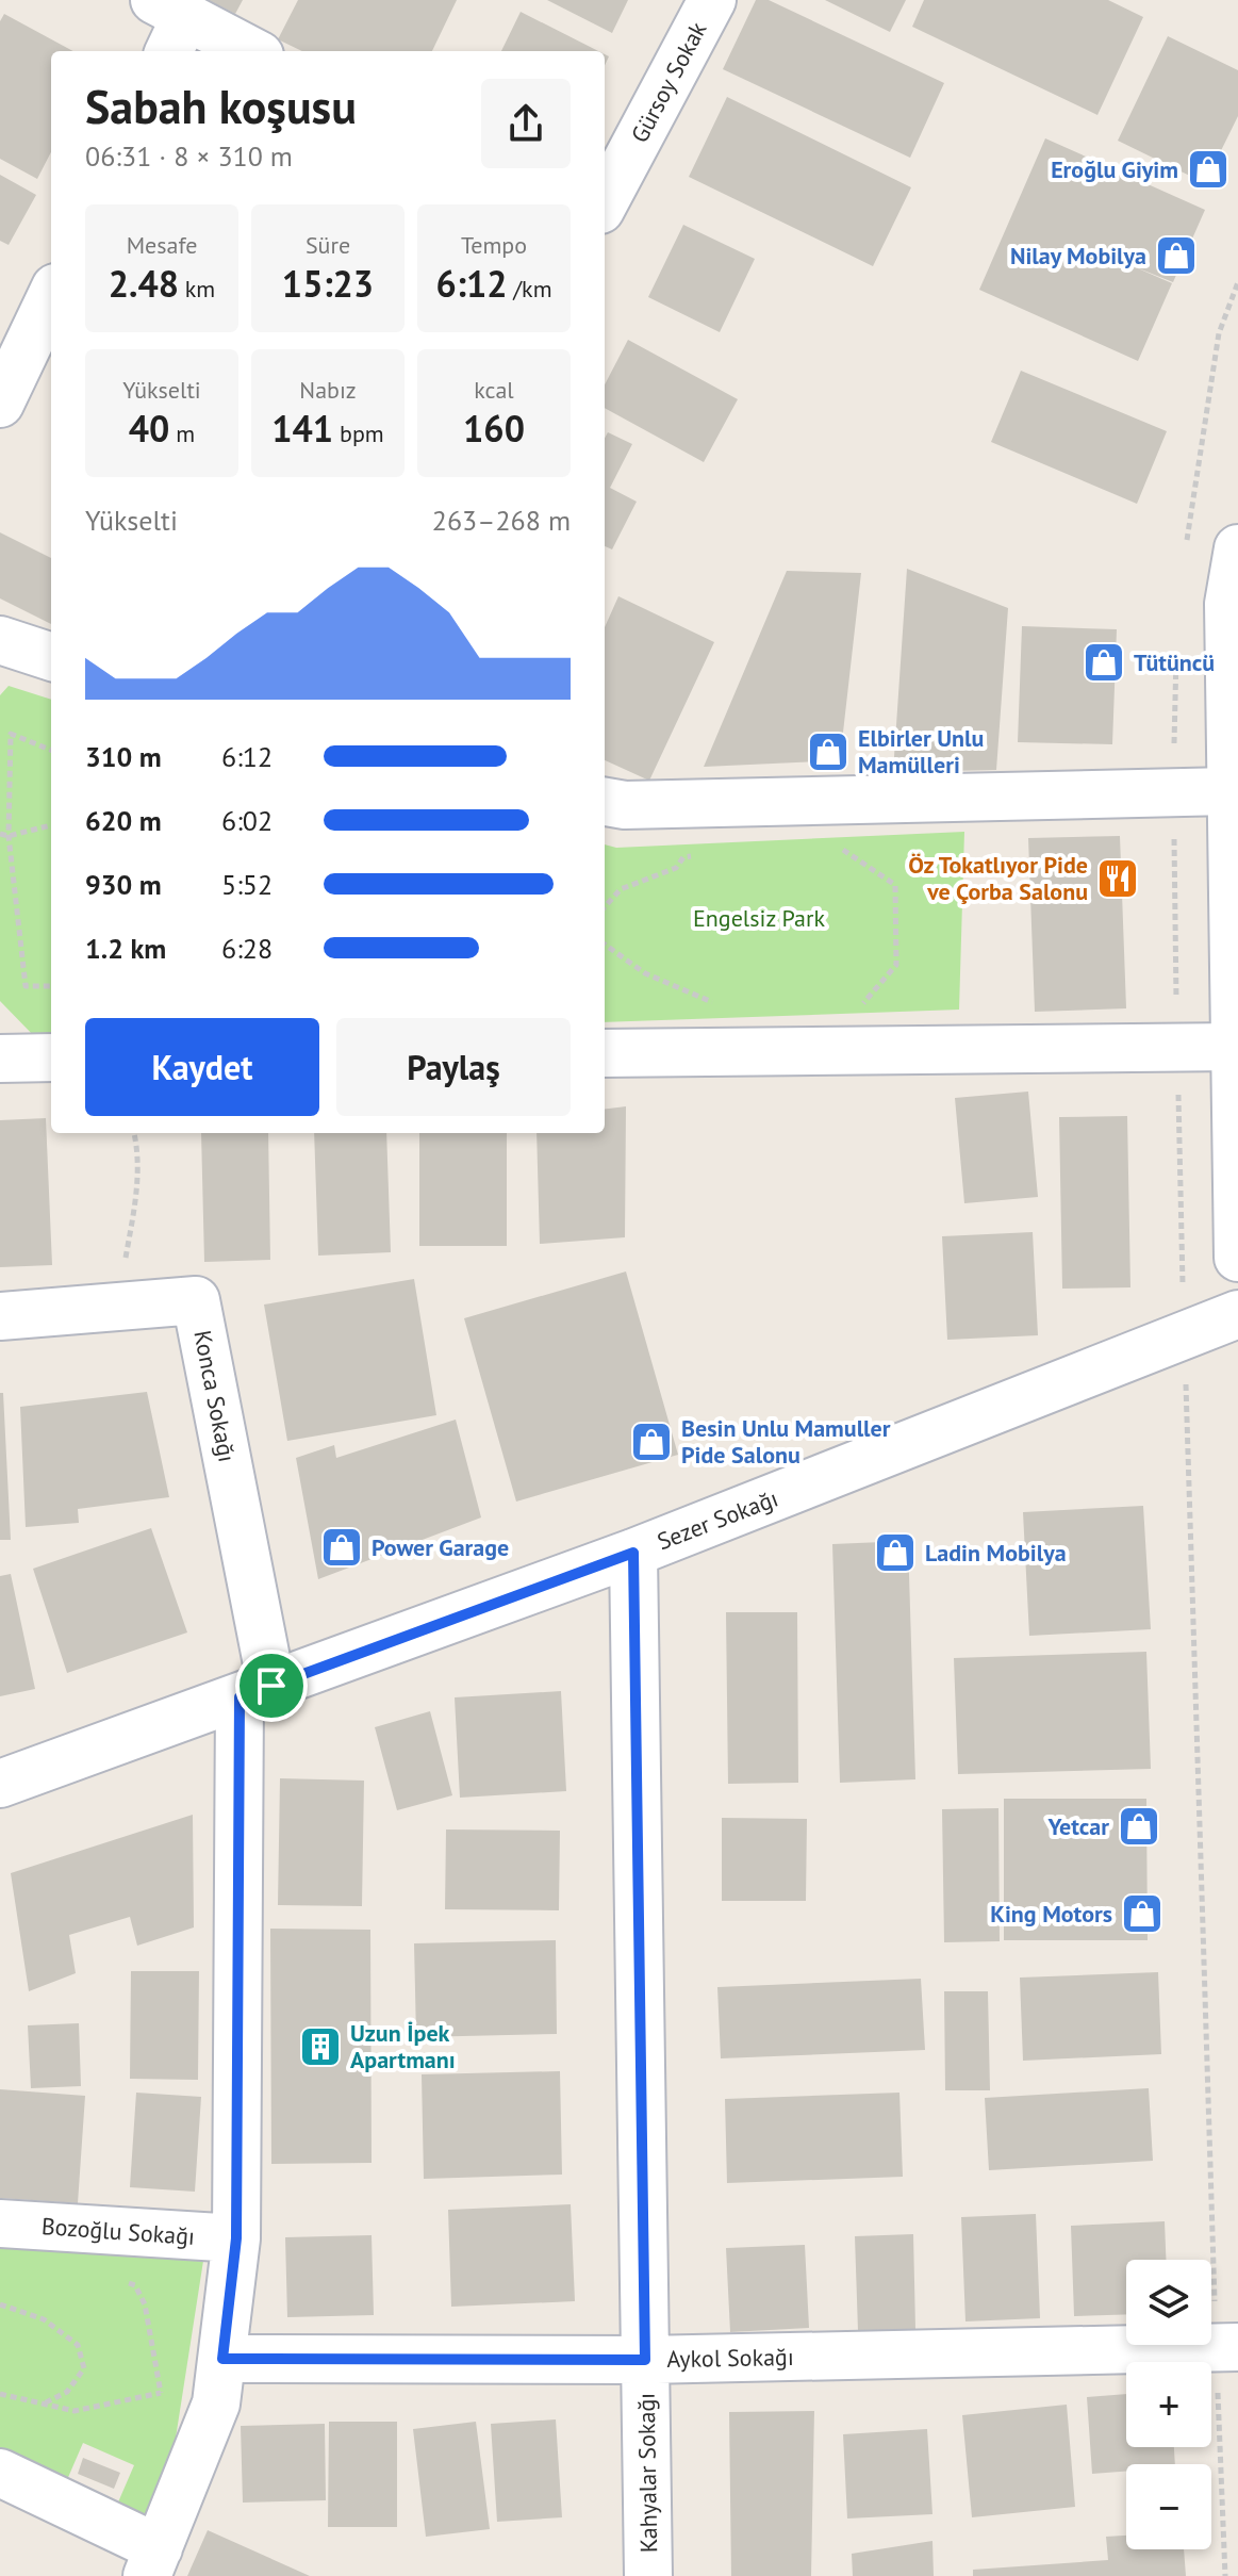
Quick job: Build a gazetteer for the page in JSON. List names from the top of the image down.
{
  "streets": {
    "street": [
      "Gürsoy Sokak",
      "Konca Sokağı",
      "Sezer Sokağı",
      "Bozoğlu Sokağı",
      "Aykol Sokağı",
      "Kahyalar Sokağı"
    ]
  },
  "crossings": [
    ["Konca Sokağı", "Sezer Sokağı"],
    ["Sezer Sokağı", "Kahyalar Sokağı"],
    ["Aykol Sokağı", "Kahyalar Sokağı"]
  ],
  "parks": ["Engelsiz Park"],
  "places": {
    "shop": [
      "Eroğlu Giyim",
      "Nilay Mobilya",
      "Tütüncü",
      "Elbirler Unlu Mamülleri",
      "Besin Unlu Mamuller Pide Salonu",
      "Power Garage",
      "Ladin Mobilya",
      "Yetcar",
      "King Motors"
    ],
    "restaurant": ["Öz Tokatlıyor Pide ve Çorba Salonu"],
    "building": ["Uzun İpek Apartmanı"]
  },
  "page": {
    "heading": ["Sabah koşusu", "06:31 · 8 × 310 m"],
    "stats": [
      ["Mesafe", "2.48 km"],
      ["Süre", "15:23"],
      ["Tempo", "6:12 /km"],
      ["Yükselti", "40 m"],
      ["Nabız", "141 bpm"],
      ["kcal", "160"]
    ],
    "chart": ["Yükselti", "263–268 m"],
    "list": [
      {
        "name": "310 m",
        "note": "6:12"
      },
      {
        "name": "620 m",
        "note": "6:02"
      },
      {
        "name": "930 m",
        "note": "5:52"
      },
      {
        "name": "1.2 km",
        "note": "6:28"
      }
    ],
    "buttons": ["Kaydet", "Paylaş"],
    "map_buttons": ["+", "−"]
  }
}
